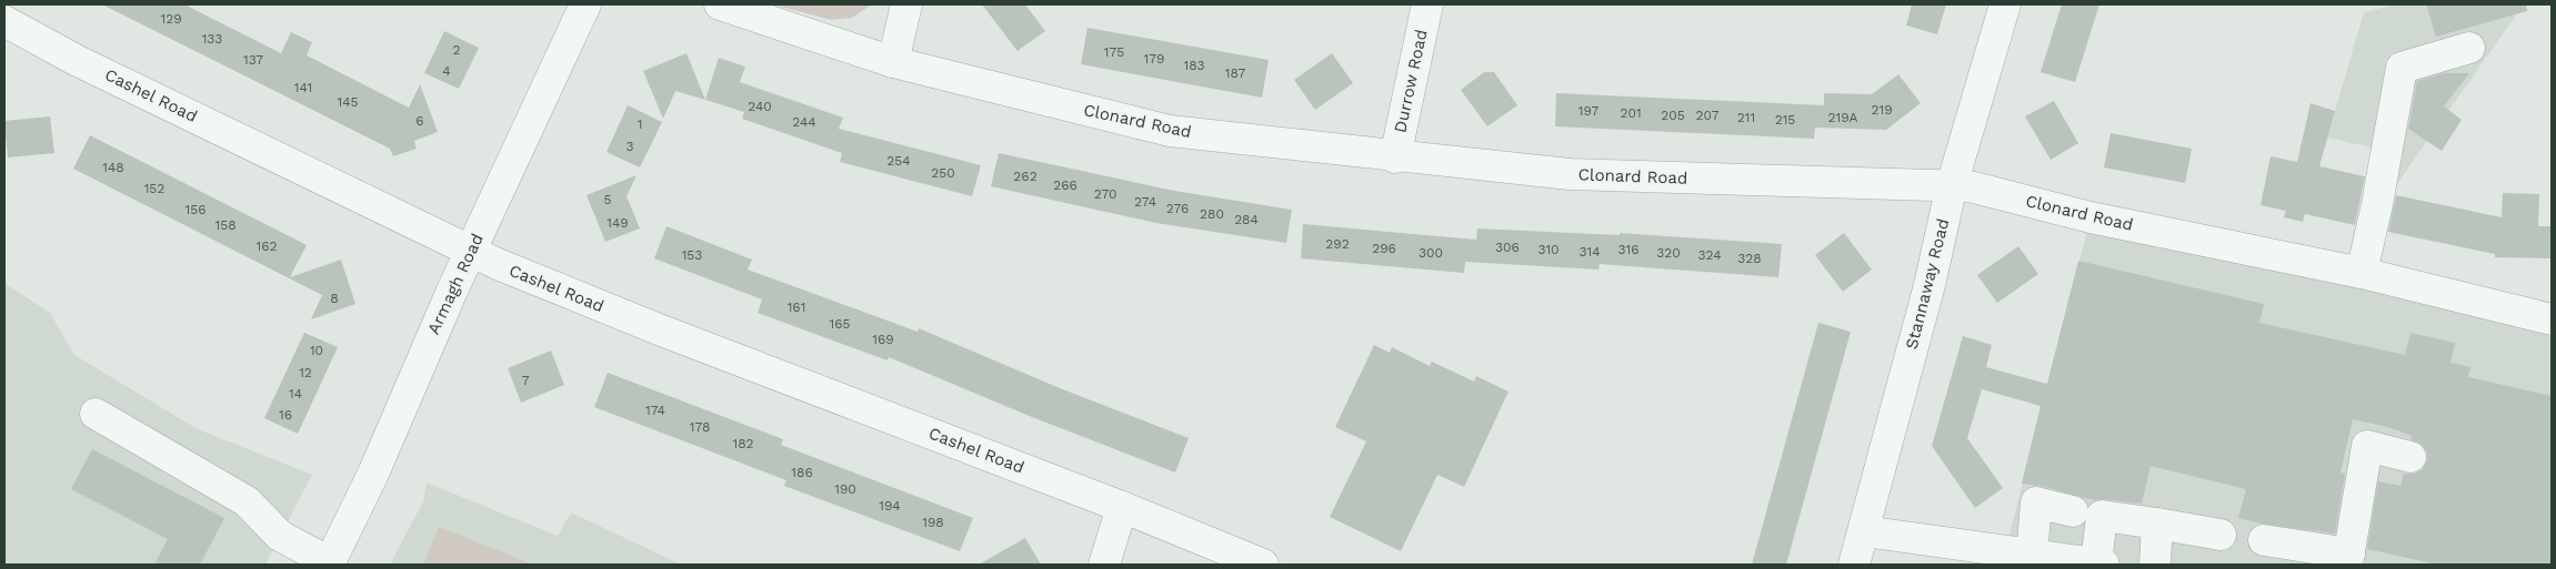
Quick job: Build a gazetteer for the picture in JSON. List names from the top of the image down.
{
  "streets": {
    "street": [
      "Durrow Road",
      "Cashel Road",
      "Clonard Road",
      "Armagh Road",
      "Stannaway Road"
    ]
  },
  "crossings": [
    ["Durrow Road", "Clonard Road"],
    ["Cashel Road", "Armagh Road"],
    ["Clonard Road", "Stannaway Road"]
  ],
  "house_numbers": [
    "129",
    "133",
    "2",
    "175",
    "179",
    "137",
    "183",
    "4",
    "187",
    "141",
    "145",
    "240",
    "219",
    "197",
    "201",
    "205",
    "207",
    "211",
    "219A",
    "215",
    "6",
    "244",
    "1",
    "3",
    "254",
    "148",
    "250",
    "262",
    "266",
    "152",
    "270",
    "5",
    "274",
    "276",
    "156",
    "280",
    "284",
    "149",
    "158",
    "292",
    "162",
    "306",
    "296",
    "310",
    "316",
    "314",
    "300",
    "320",
    "153",
    "324",
    "328",
    "8",
    "161",
    "165",
    "169",
    "10",
    "12",
    "7",
    "14",
    "174",
    "16",
    "178",
    "182",
    "186",
    "190",
    "194",
    "198"
  ]
}
